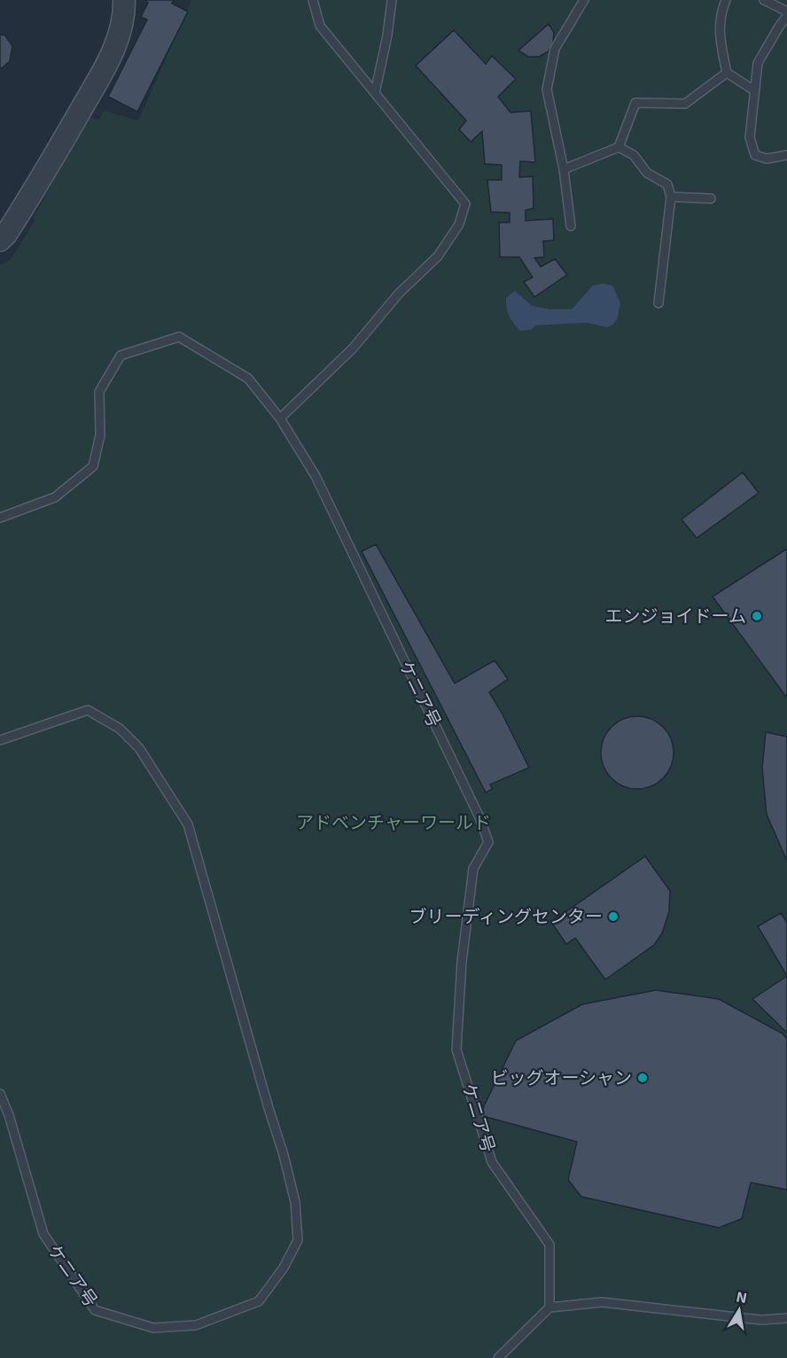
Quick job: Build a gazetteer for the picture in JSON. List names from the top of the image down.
{
  "streets": {
    "lane": ["ケニア号"]
  },
  "parks": ["アドベンチャーワールド"],
  "places": ["エンジョイドーム", "ブリーディングセンター", "ビッグオーシャン"],
  "north": "top"
}
